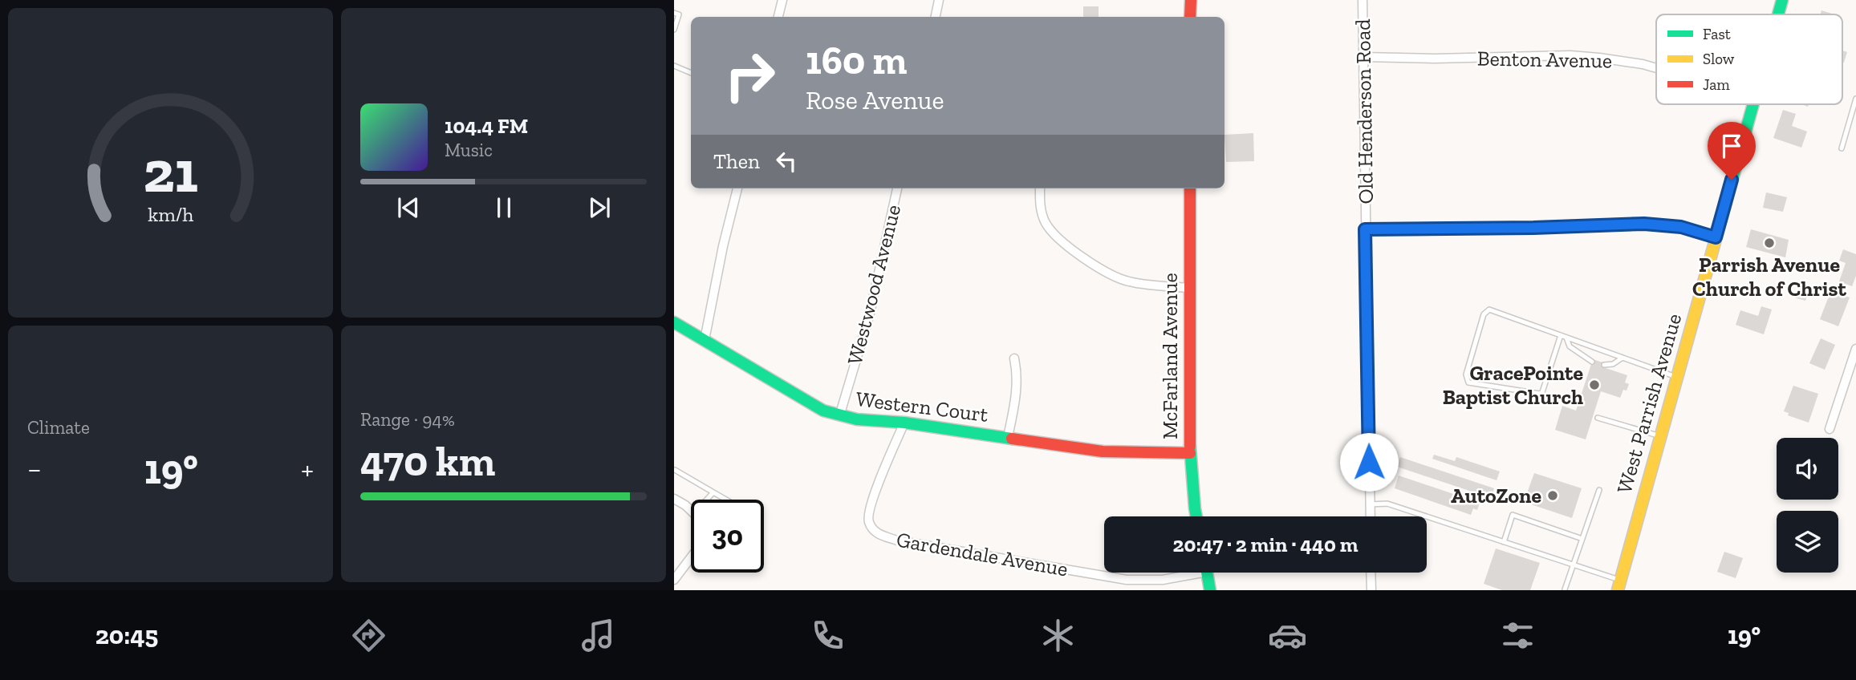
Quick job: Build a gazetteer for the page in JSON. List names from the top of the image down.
{
  "streets": {
    "street": [
      "Benton Avenue",
      "Old Henderson Road",
      "Westwood Avenue",
      "McFarland Avenue",
      "West Parrish Avenue",
      "Western Court",
      "Gardendale Avenue"
    ]
  },
  "crossings": [
    ["Benton Avenue", "Old Henderson Road"],
    ["Westwood Avenue", "Western Court"],
    ["McFarland Avenue", "Western Court"],
    ["Western Court", "Gardendale Avenue"]
  ],
  "places": ["Parrish Avenue Church of Christ", "GracePointe Baptist Church", "AutoZone"],
  "legend": ["Fast", "Slow", "Jam"],
  "page": {
    "turn": ["160 m", "Rose Avenue"],
    "song": ["104.4 FM", "Music"],
    "then": "Then",
    "tile": [
      "Climate",
      ["Range · 94%", "470 km"]
    ],
    "heat": ["−", "19°", "+"],
    "limit": "30",
    "trip": "20:47 · 2 min · 440 m",
    "tabs": ["20:45", "19°"],
    "gauge": ["21", "km/h"]
  }
}
